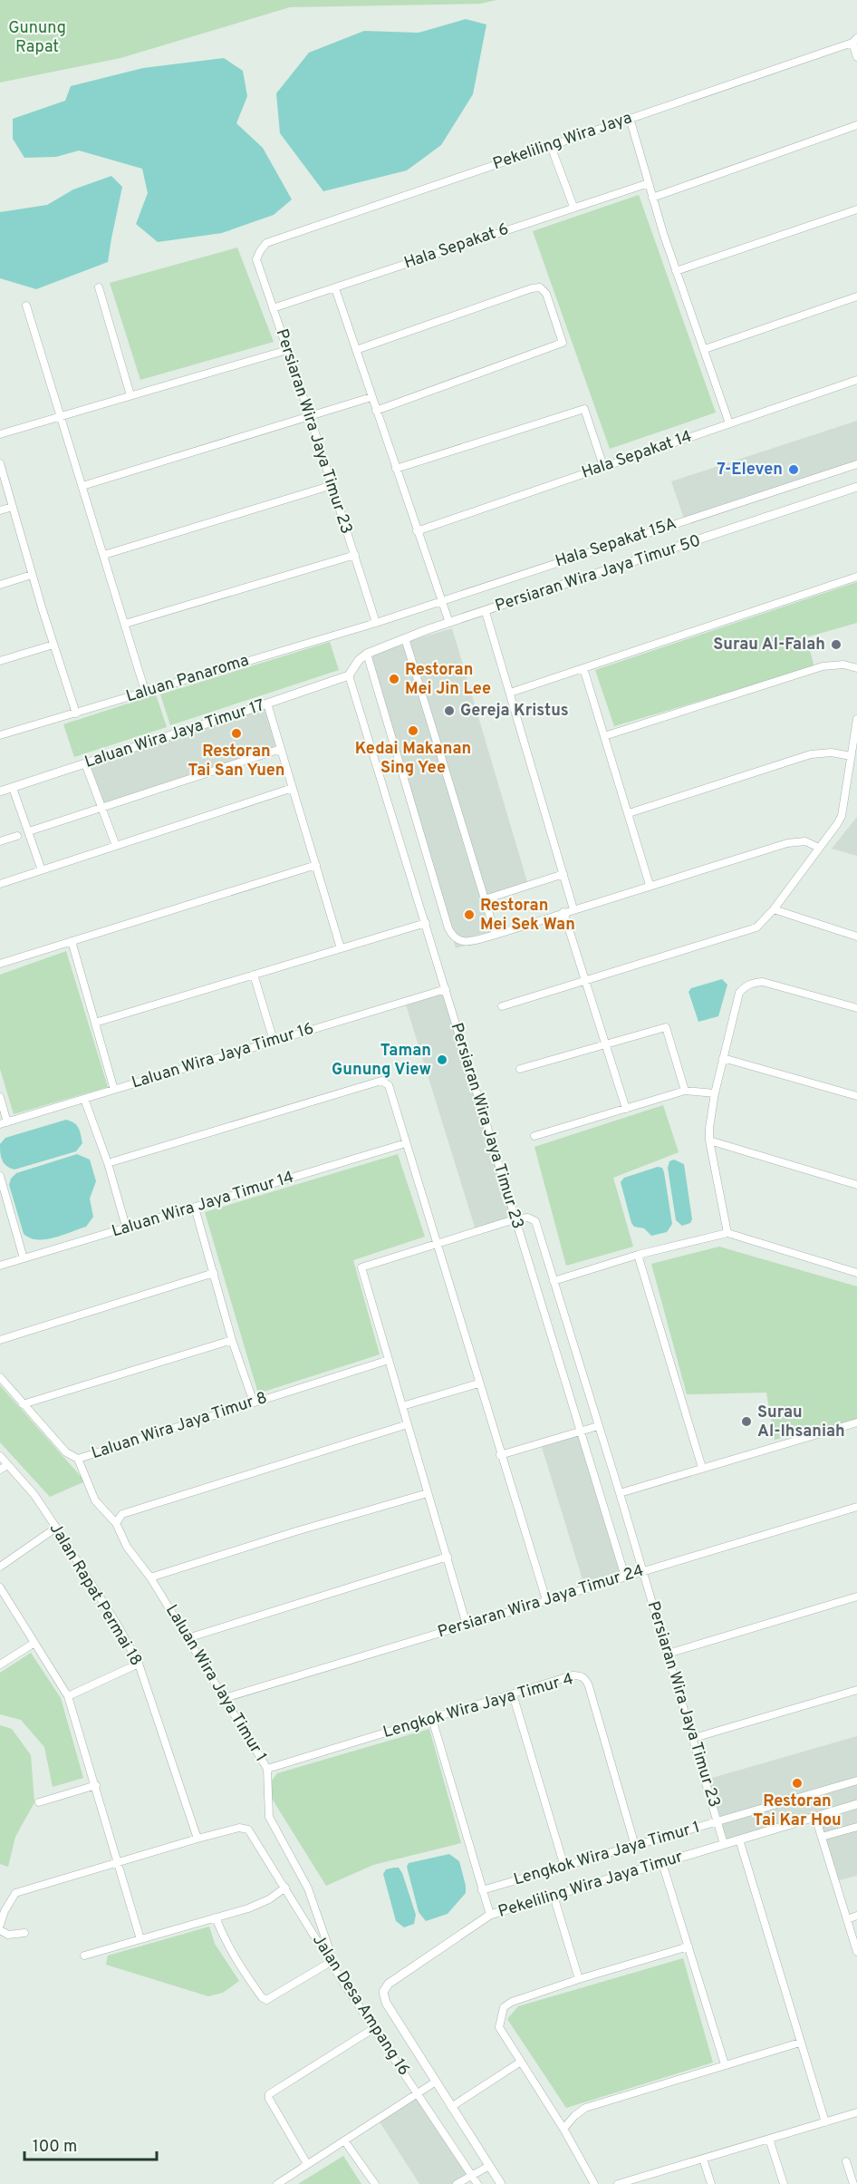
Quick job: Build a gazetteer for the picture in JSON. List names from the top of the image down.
{
  "streets": {
    "street": [
      "Pekeliling Wira Jaya",
      "Hala Sepakat 6",
      "Persiaran Wira Jaya Timur 23",
      "Hala Sepakat 14",
      "Hala Sepakat 15A",
      "Persiaran Wira Jaya Timur 50",
      "Laluan Panaroma",
      "Laluan Wira Jaya Timur 17",
      "Laluan Wira Jaya Timur 16",
      "Laluan Wira Jaya Timur 14",
      "Laluan Wira Jaya Timur 8",
      "Jalan Rapat Permai 18",
      "Persiaran Wira Jaya Timur 24",
      "Laluan Wira Jaya Timur 1",
      "Lengkok Wira Jaya Timur 4",
      "Lengkok Wira Jaya Timur 1",
      "Pekeliling Wira Jaya Timur",
      "Jalan Desa Ampang 16"
    ]
  },
  "crossings": [
    ["Pekeliling Wira Jaya", "Persiaran Wira Jaya Timur 23"],
    ["Hala Sepakat 6", "Persiaran Wira Jaya Timur 23"],
    ["Persiaran Wira Jaya Timur 23", "Hala Sepakat 15A"],
    ["Persiaran Wira Jaya Timur 23", "Persiaran Wira Jaya Timur 50"],
    ["Persiaran Wira Jaya Timur 23", "Laluan Panaroma"],
    ["Persiaran Wira Jaya Timur 23", "Laluan Wira Jaya Timur 17"],
    ["Persiaran Wira Jaya Timur 23", "Laluan Wira Jaya Timur 16"],
    ["Persiaran Wira Jaya Timur 23", "Persiaran Wira Jaya Timur 24"],
    ["Persiaran Wira Jaya Timur 23", "Lengkok Wira Jaya Timur 1"],
    ["Persiaran Wira Jaya Timur 23", "Pekeliling Wira Jaya Timur"],
    ["Hala Sepakat 15A", "Laluan Panaroma"],
    ["Persiaran Wira Jaya Timur 50", "Laluan Wira Jaya Timur 17"],
    ["Laluan Wira Jaya Timur 8", "Laluan Wira Jaya Timur 1"],
    ["Jalan Rapat Permai 18", "Jalan Desa Ampang 16"],
    ["Persiaran Wira Jaya Timur 24", "Laluan Wira Jaya Timur 1"],
    ["Laluan Wira Jaya Timur 1", "Lengkok Wira Jaya Timur 4"],
    ["Laluan Wira Jaya Timur 1", "Jalan Desa Ampang 16"],
    ["Lengkok Wira Jaya Timur 4", "Lengkok Wira Jaya Timur 1"]
  ],
  "parks": ["Gunung Rapat"],
  "places": [
    "7-Eleven",
    "Surau Al-Falah",
    "Restoran Mei Jin Lee",
    "Gereja Kristus",
    "Kedai Makanan Sing Yee",
    "Restoran Tai San Yuen",
    "Restoran Mei Sek Wan",
    "Taman Gunung View",
    "Surau Al-Ihsaniah",
    "Restoran Tai Kar Hou"
  ],
  "scale_bar": "100 m"
}
